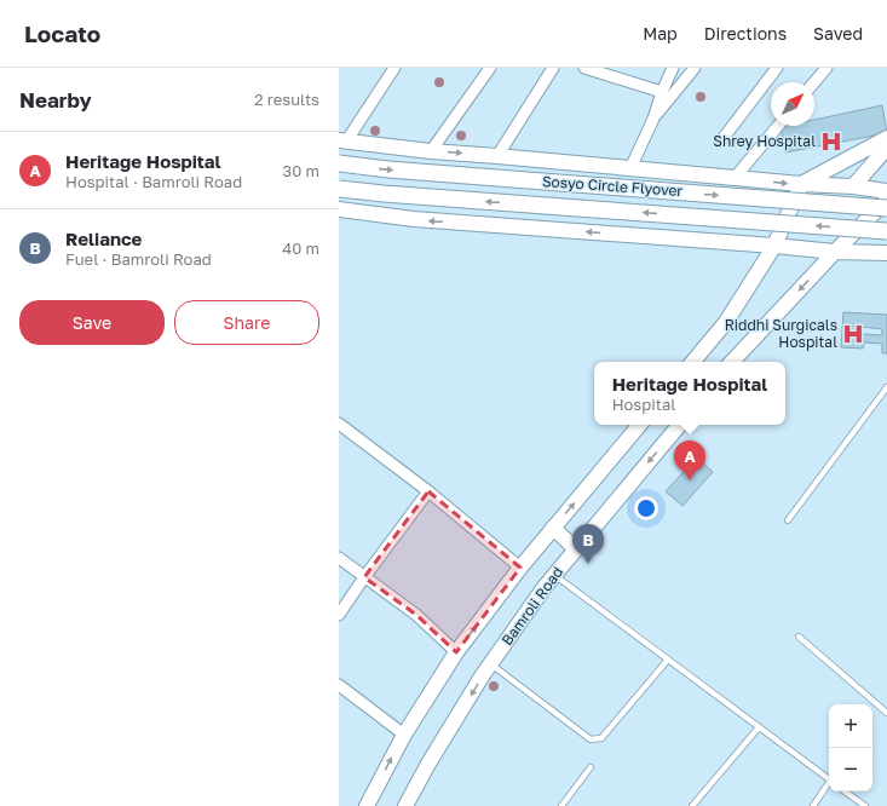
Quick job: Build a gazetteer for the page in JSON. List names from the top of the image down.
{
  "streets": {
    "main road": ["Sosyo Circle Flyover"],
    "street": ["Bamroli Road"]
  },
  "places": {
    "hospital": ["Shrey Hospital", "Riddhi Surgicals Hospital"]
  },
  "north": "top right",
  "page": {
    "header": "Locato",
    "nav": ["Map", "Directions", "Saved"],
    "heading": ["Nearby", "2 results"],
    "list": [
      {
        "mark": "A",
        "name": "Heritage Hospital",
        "note": "Hospital · Bamroli Road",
        "value": "30 m"
      },
      {
        "mark": "B",
        "name": "Reliance",
        "note": "Fuel · Bamroli Road",
        "value": "40 m"
      }
    ],
    "buttons": ["Save", "Share"],
    "popup": ["Heritage Hospital", "Hospital"],
    "pins": ["A", "B"],
    "map_buttons": ["+", "−"]
  }
}
